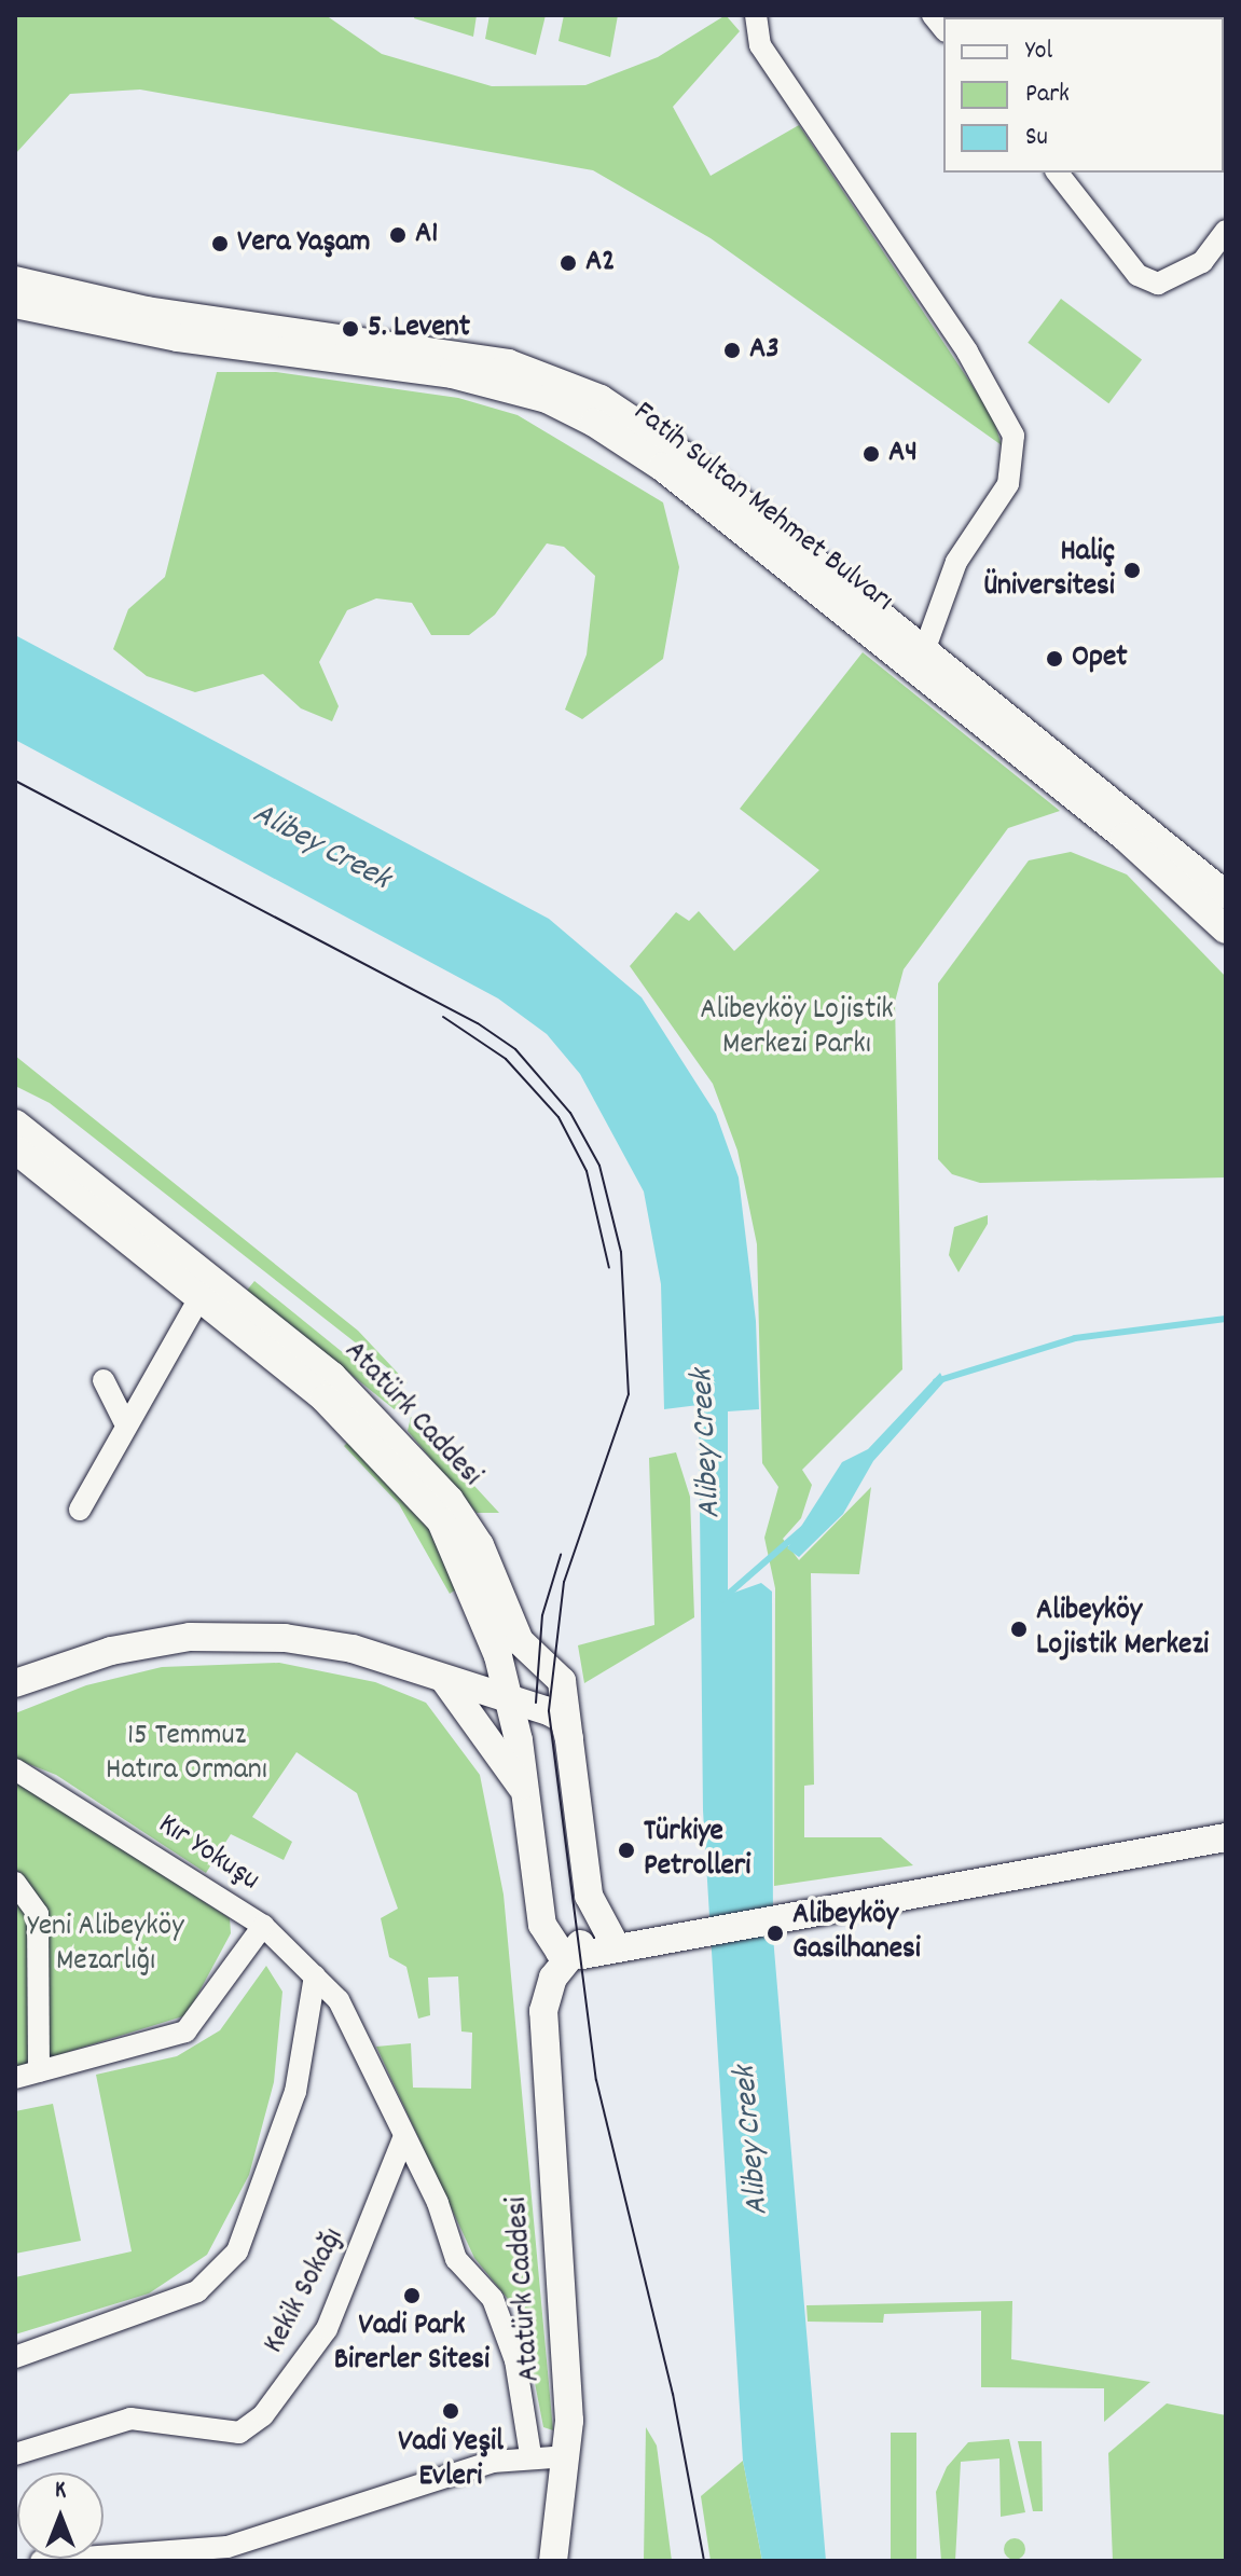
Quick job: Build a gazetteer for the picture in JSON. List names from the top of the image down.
{
  "streets": {
    "main road": ["Fatih Sultan Mehmet Bulvarı", "Atatürk Caddesi"],
    "street": ["Kır Yokuşu", "Kekik Sokağı"]
  },
  "crossings": [
    ["Kır Yokuşu", "Kekik Sokağı"]
  ],
  "water": ["Alibey Creek"],
  "parks": ["Alibeyköy Lojistik Merkezi Parkı", "15 Temmuz Hatıra Ormanı", "Yeni Alibeyköy Mezarlığı"],
  "places": [
    "A1",
    "Vera Yaşam",
    "A2",
    "5. Levent",
    "A3",
    "A4",
    "Haliç Üniversitesi",
    "Opet",
    "Alibeyköy Lojistik Merkezi",
    "Türkiye Petrolleri",
    "Alibeyköy Gasilhanesi",
    "Vadi Park Birerler Sitesi",
    "Vadi Yeşil Evleri"
  ],
  "legend": ["Yol", "Park", "Su"],
  "north": "top"
}
